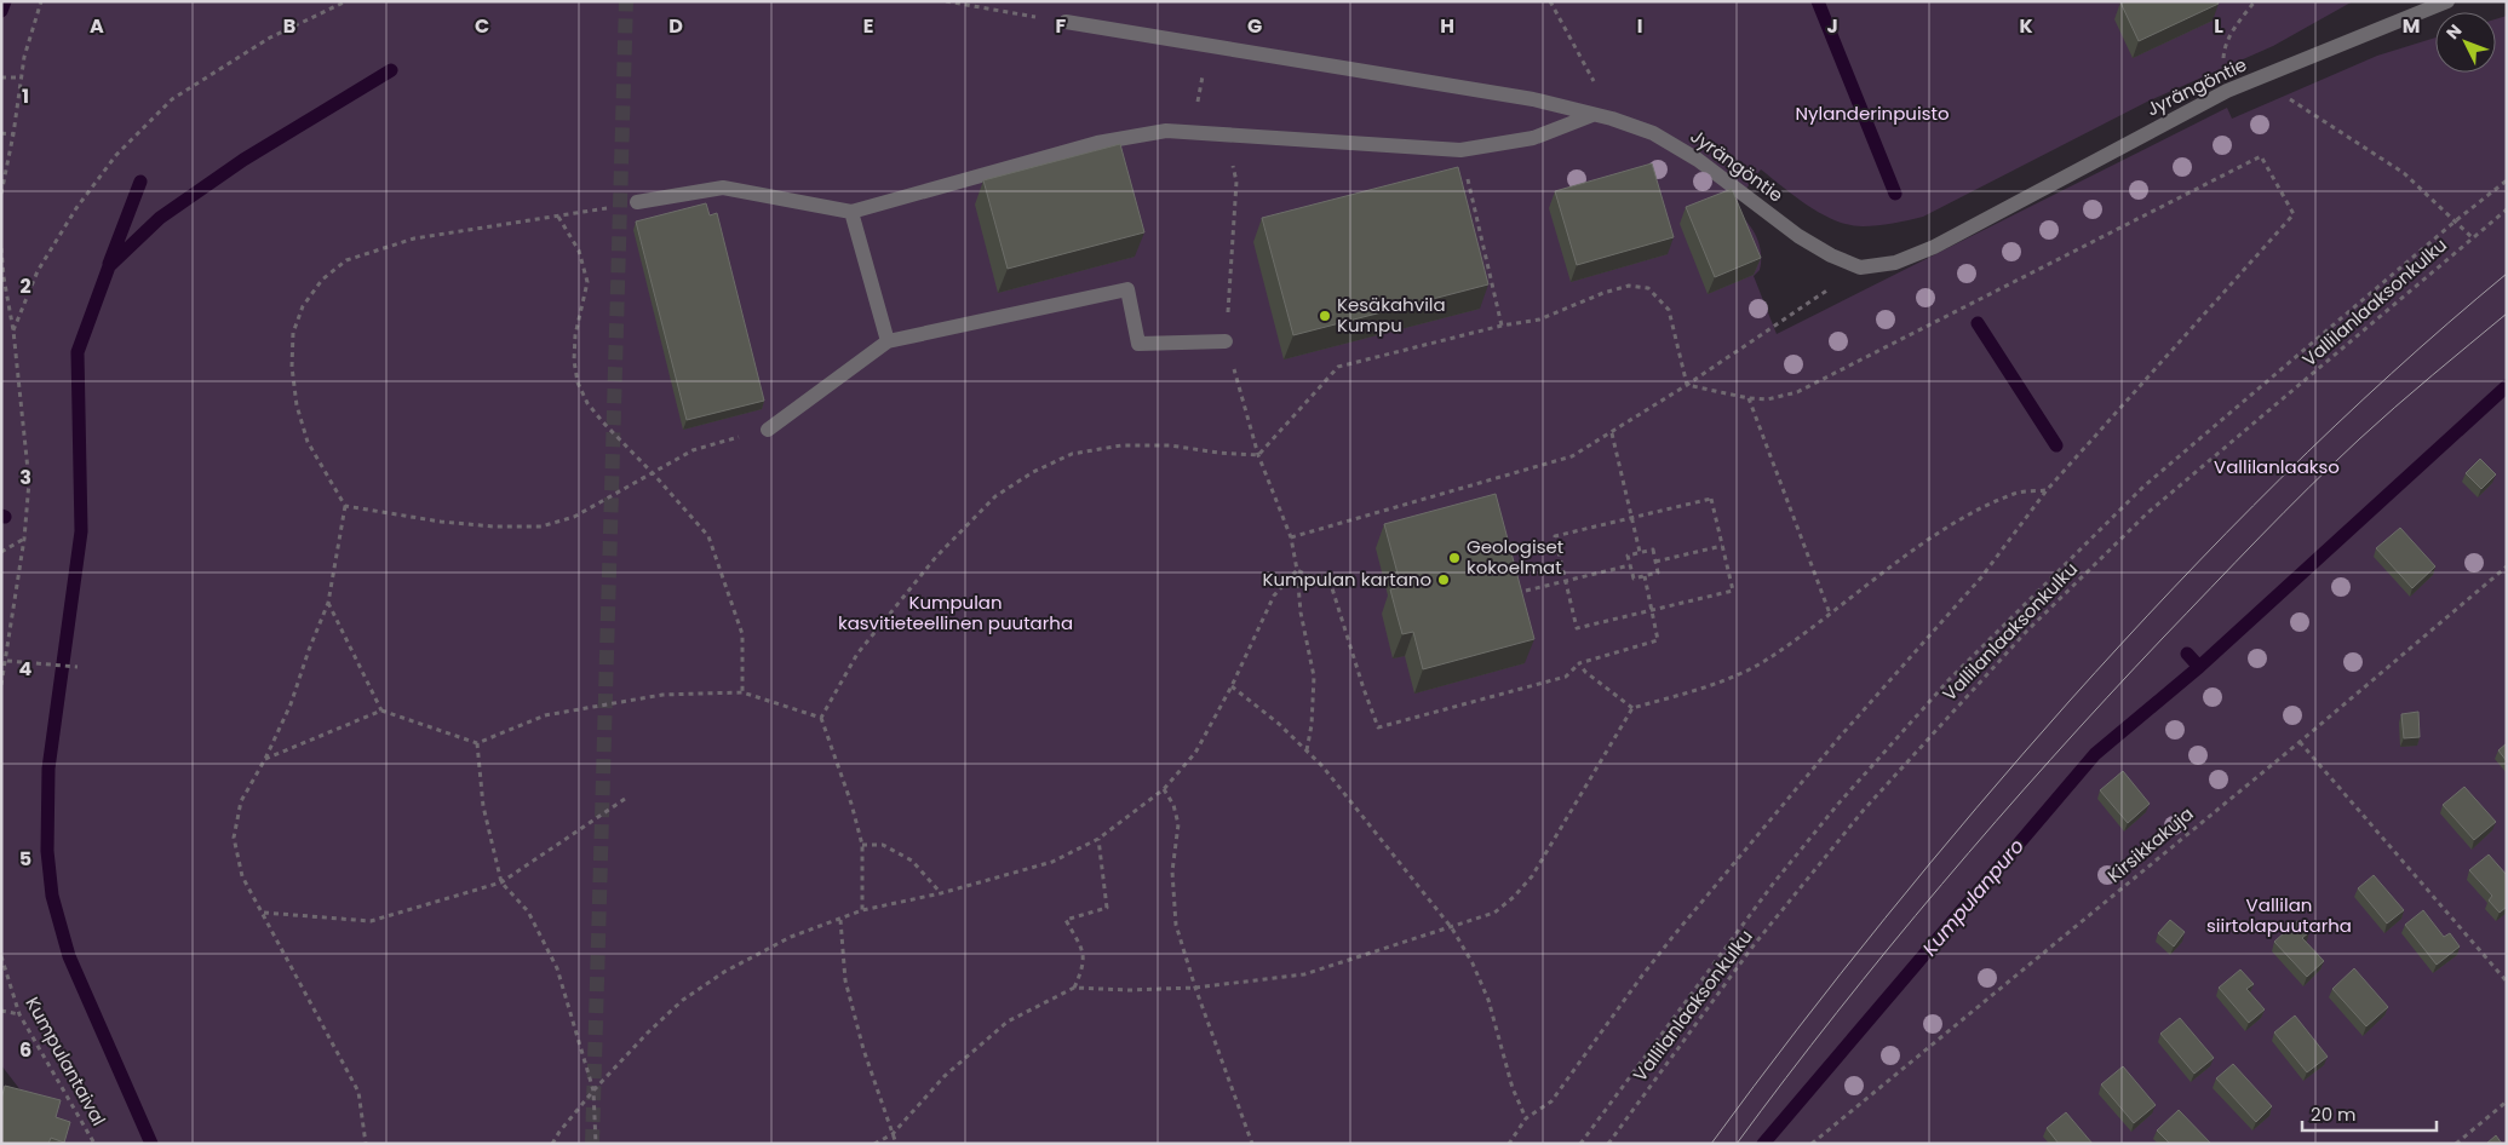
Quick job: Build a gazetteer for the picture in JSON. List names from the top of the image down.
{
  "streets": {
    "street": ["Jyrängöntie"],
    "path": ["Vallilanlaaksonkulku", "Kirsikkakuja", "Kumpulantaival"]
  },
  "water": ["Kumpulanpuro"],
  "parks": [
    "Nylanderinpuisto",
    "Vallilanlaakso",
    "Kumpulan kasvitieteellinen puutarha",
    "Vallilan siirtolapuutarha"
  ],
  "places": ["Kesäkahvila Kumpu", "Geologiset kokoelmat", "Kumpulan kartano"],
  "scale_bar": "20 m",
  "north": "top left",
  "grid": {
    "columns": [
      "A",
      "B",
      "C",
      "D",
      "E",
      "F",
      "G",
      "H",
      "I",
      "J",
      "K",
      "L",
      "M"
    ],
    "rows": [
      "1",
      "2",
      "3",
      "4",
      "5",
      "6"
    ]
  }
}
